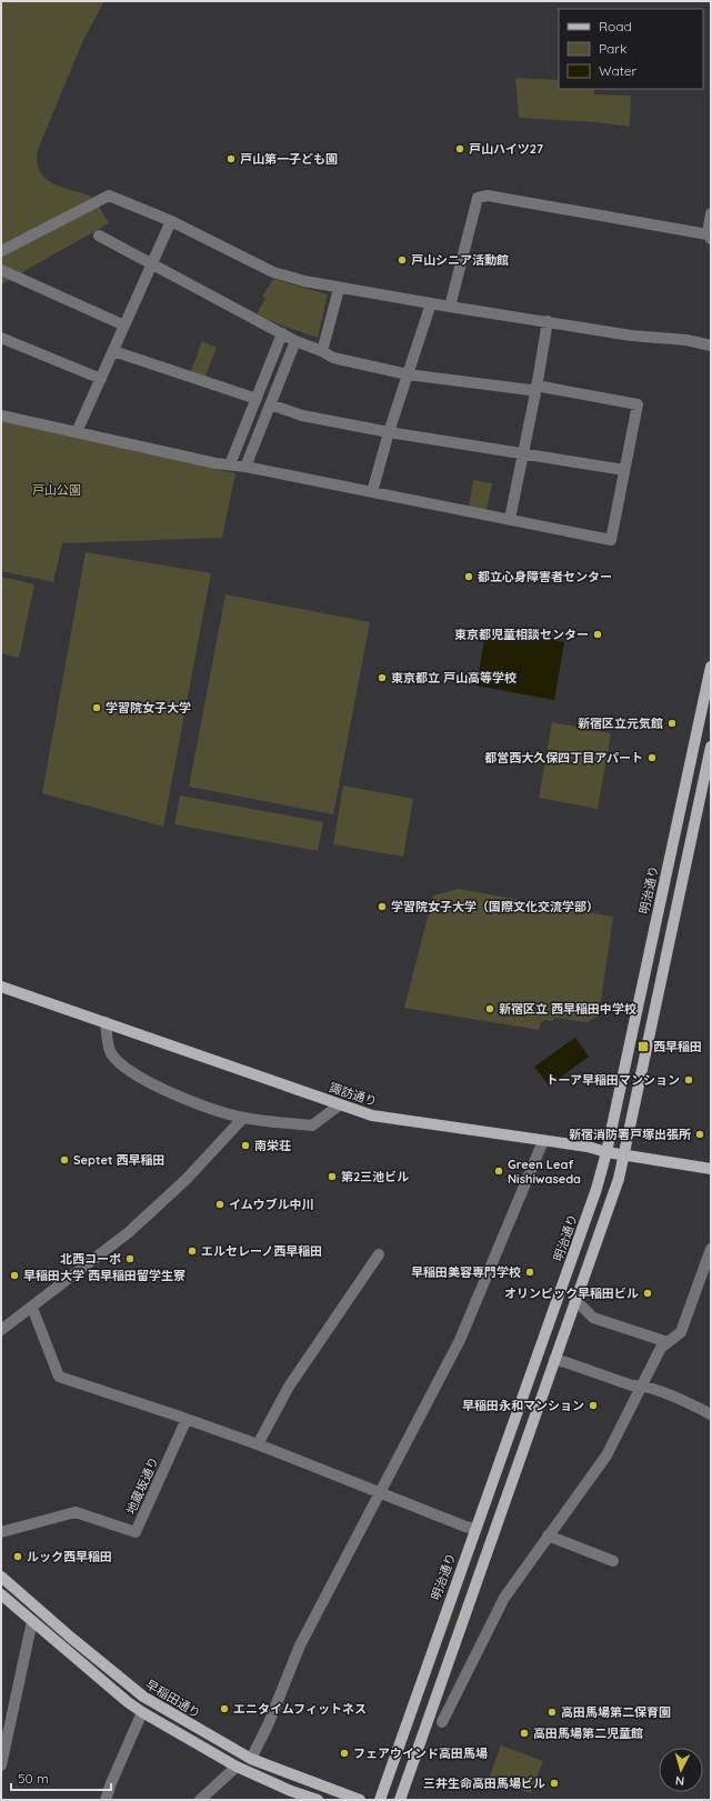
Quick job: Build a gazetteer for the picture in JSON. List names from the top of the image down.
{
  "streets": {
    "main road": ["明治通り", "諏訪通り", "早稲田通り"],
    "street": ["地蔵坂通り"]
  },
  "crossings": [
    ["明治通り", "諏訪通り"]
  ],
  "parks": ["戸山公園"],
  "places": {
    "other": [
      "戸山ハイツ27",
      "戸山第一子ども園",
      "戸山シニア活動館",
      "都立心身障害者センター",
      "東京都児童相談センター",
      "東京都立 戸山高等学校",
      "学習院女子大学",
      "新宿区立元気館",
      "都営西大久保四丁目アパート",
      "学習院女子大学（国際文化交流学部）",
      "新宿区立 西早稲田中学校",
      "トーア早稲田マンション",
      "新宿消防署戸塚出張所",
      "南栄荘",
      "Septet 西早稲田",
      "Green Leaf Nishiwaseda",
      "第2三池ビル",
      "イムウブル中川",
      "エルセレーノ西早稲田",
      "北西コーポ",
      "早稲田美容専門学校",
      "早稲田大学 西早稲田留学生寮",
      "オリンピック早稲田ビル",
      "早稲田永和マンション",
      "ルック西早稲田",
      "エニタイムフィットネス",
      "高田馬場第二保育園",
      "高田馬場第二児童館",
      "フェアウインド高田馬場",
      "三井生命高田馬場ビル"
    ],
    "transit": ["西早稲田"]
  },
  "legend": ["Road", "Park", "Water"],
  "scale_bar": "50 m",
  "north": "bottom"
}
